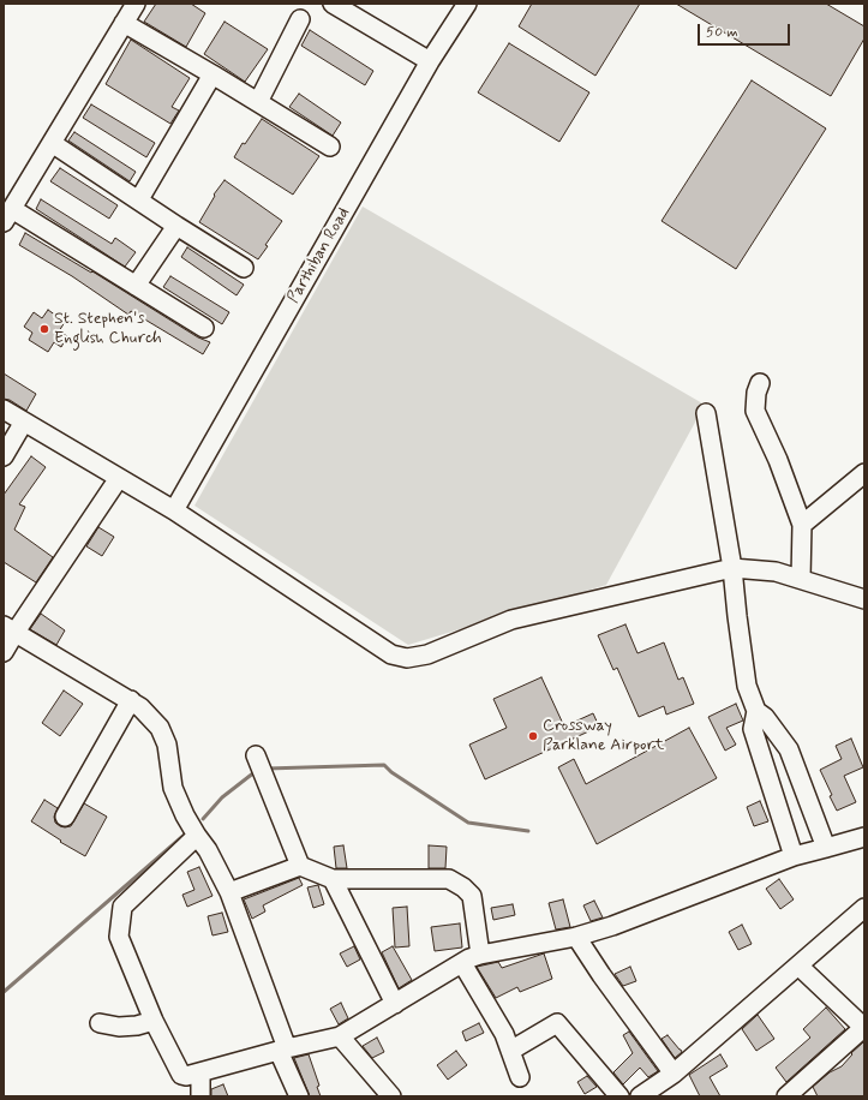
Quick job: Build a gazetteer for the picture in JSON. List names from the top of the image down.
{
  "streets": {
    "street": ["Parthiban Road"]
  },
  "places": ["St. Stephen's English Church", "Crossway Parklane Airport"],
  "scale_bar": "50 m"
}
